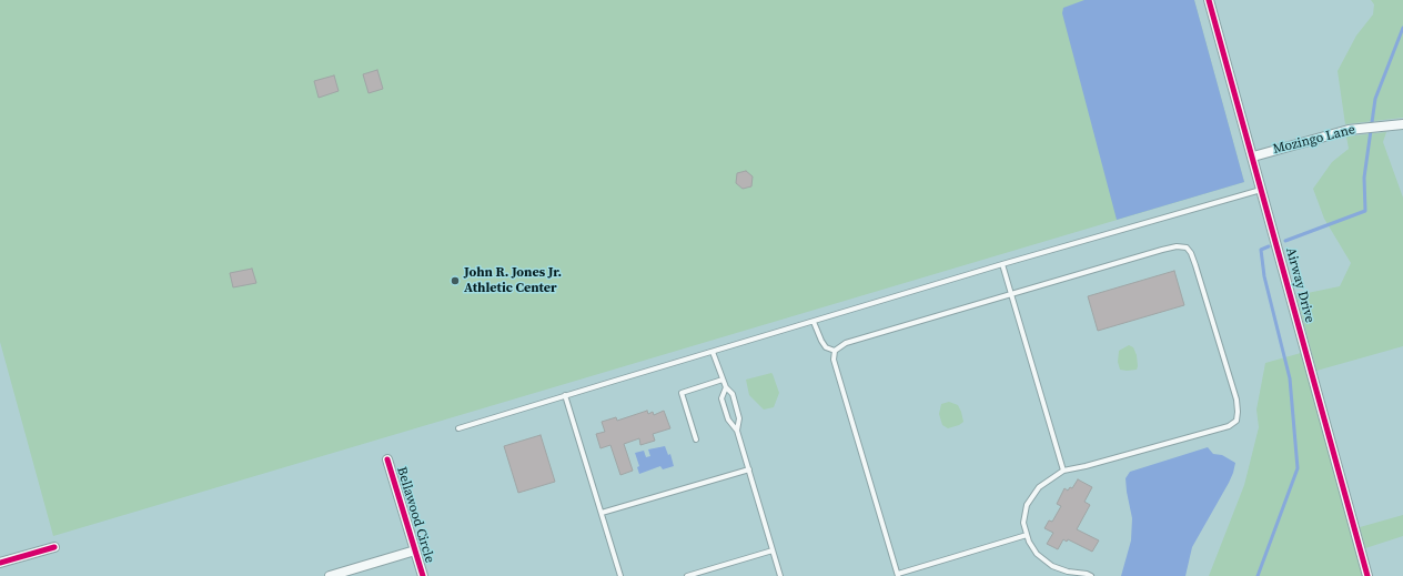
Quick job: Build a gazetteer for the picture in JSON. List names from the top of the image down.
{
  "streets": {
    "street": ["Mozingo Lane", "Airway Drive", "Bellawood Circle"]
  },
  "crossings": [
    ["Mozingo Lane", "Airway Drive"]
  ],
  "places": ["John R. Jones Jr. Athletic Center"]
}
